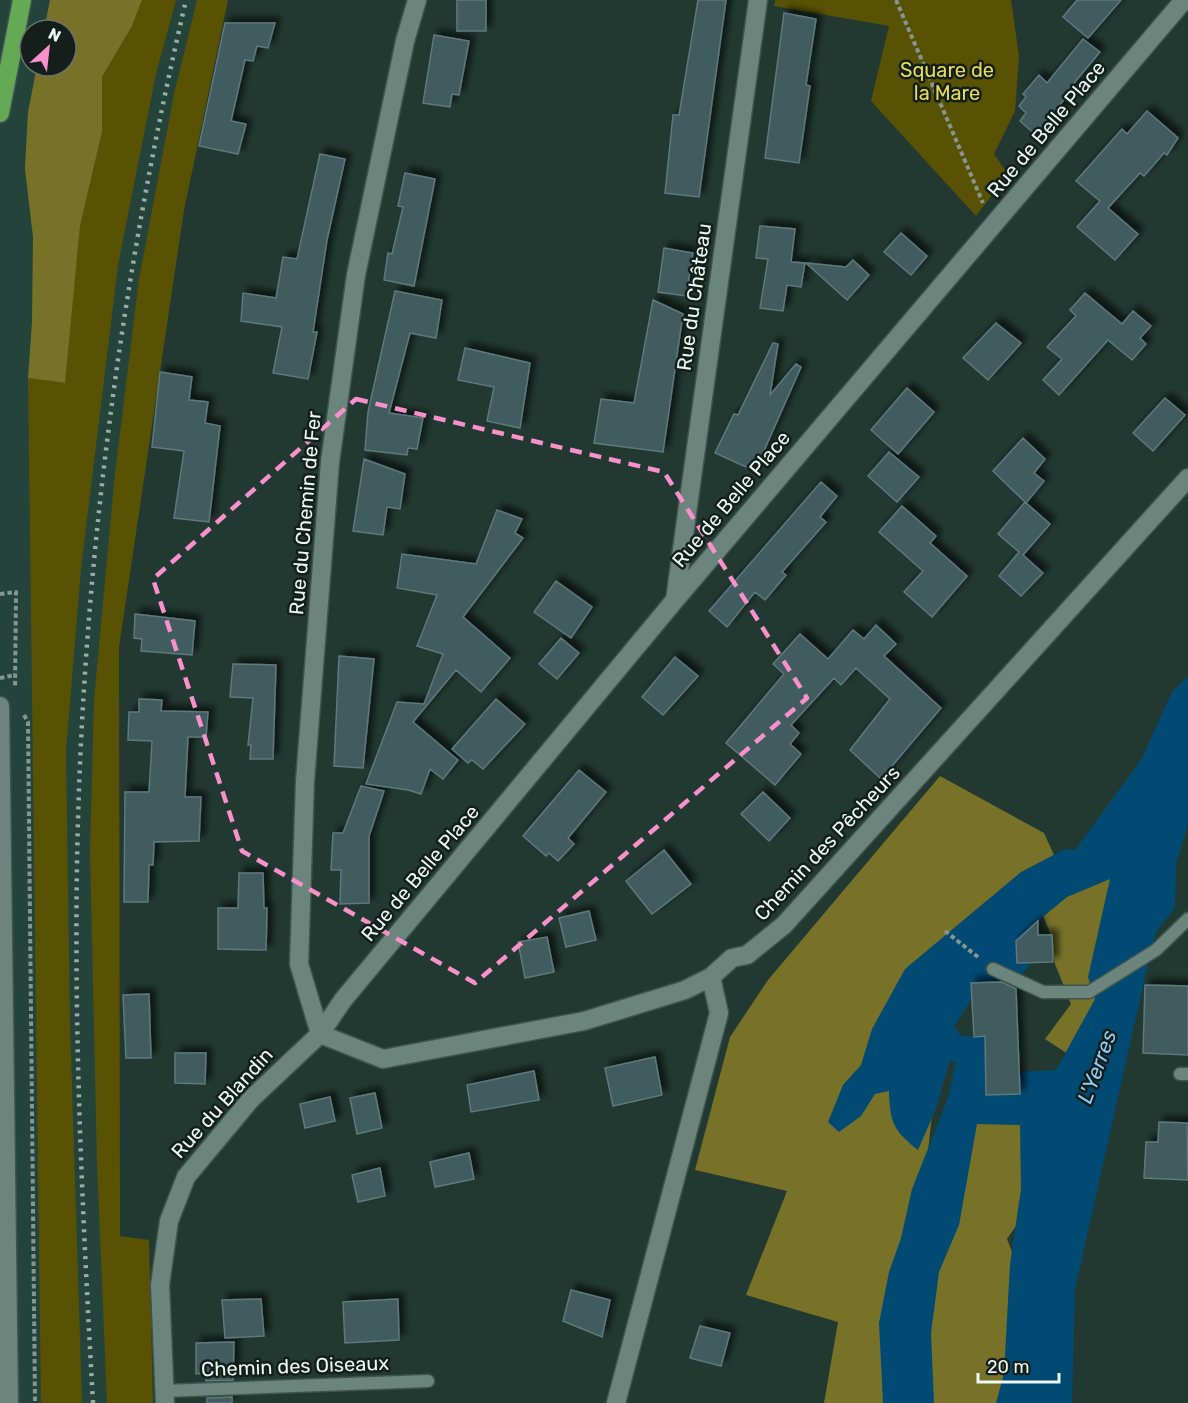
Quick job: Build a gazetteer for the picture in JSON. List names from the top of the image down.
{
  "streets": {
    "street": [
      "Rue de Belle Place",
      "Rue du Château",
      "Rue du Chemin de Fer",
      "Chemin des Pêcheurs",
      "Rue du Blandin"
    ],
    "lane": ["Chemin des Oiseaux"]
  },
  "crossings": [
    ["Rue de Belle Place", "Rue du Château"],
    ["Rue de Belle Place", "Rue du Chemin de Fer"],
    ["Rue de Belle Place", "Rue du Blandin"],
    ["Rue du Chemin de Fer", "Rue du Blandin"],
    ["Rue du Blandin", "Chemin des Oiseaux"]
  ],
  "water": ["L'Yerres"],
  "parks": ["Square de la Mare"],
  "scale_bar": "20 m",
  "north": "top right"
}
